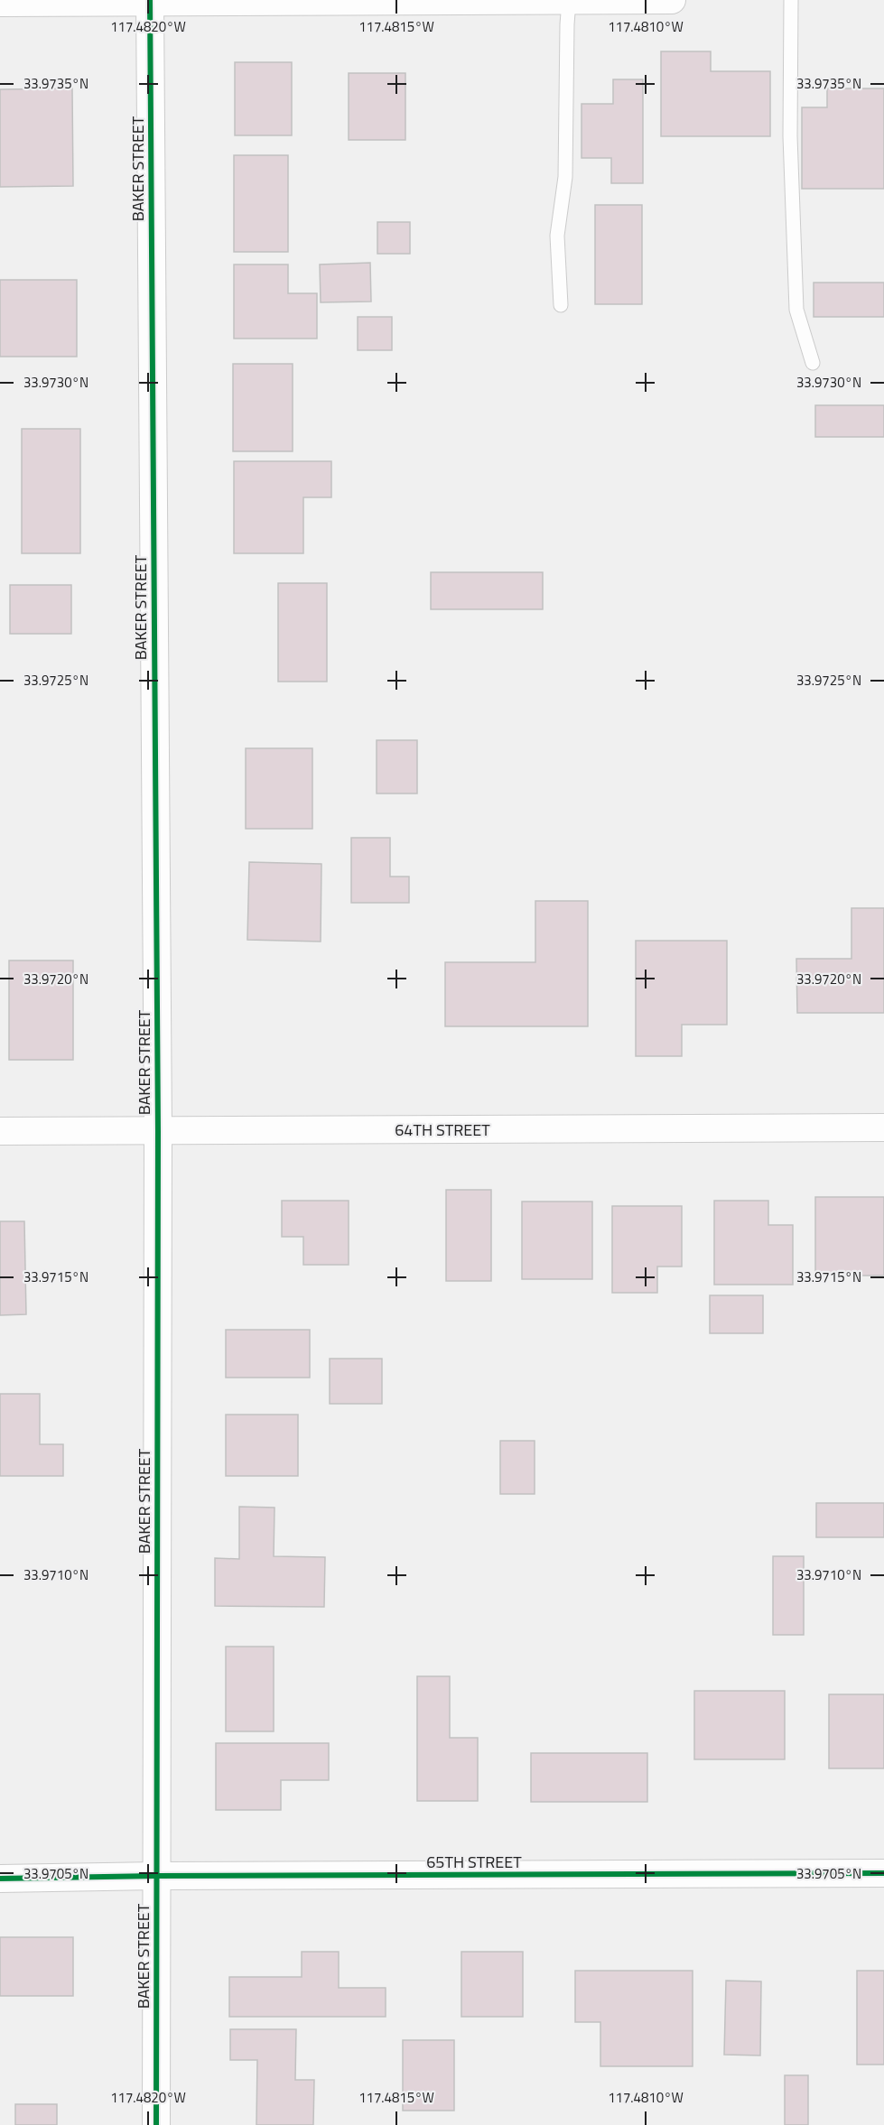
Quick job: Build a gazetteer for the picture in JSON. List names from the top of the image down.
{
  "streets": {
    "street": ["BAKER STREET", "64TH STREET", "65TH STREET"]
  },
  "crossings": [
    ["BAKER STREET", "64TH STREET"],
    ["BAKER STREET", "65TH STREET"]
  ],
  "coordinates": [
    "117.4820°W",
    "117.4815°W",
    "117.4810°W",
    "33.9735°N",
    "33.9730°N",
    "33.9725°N",
    "33.9720°N",
    "33.9715°N",
    "33.9710°N",
    "33.9705°N"
  ]
}
